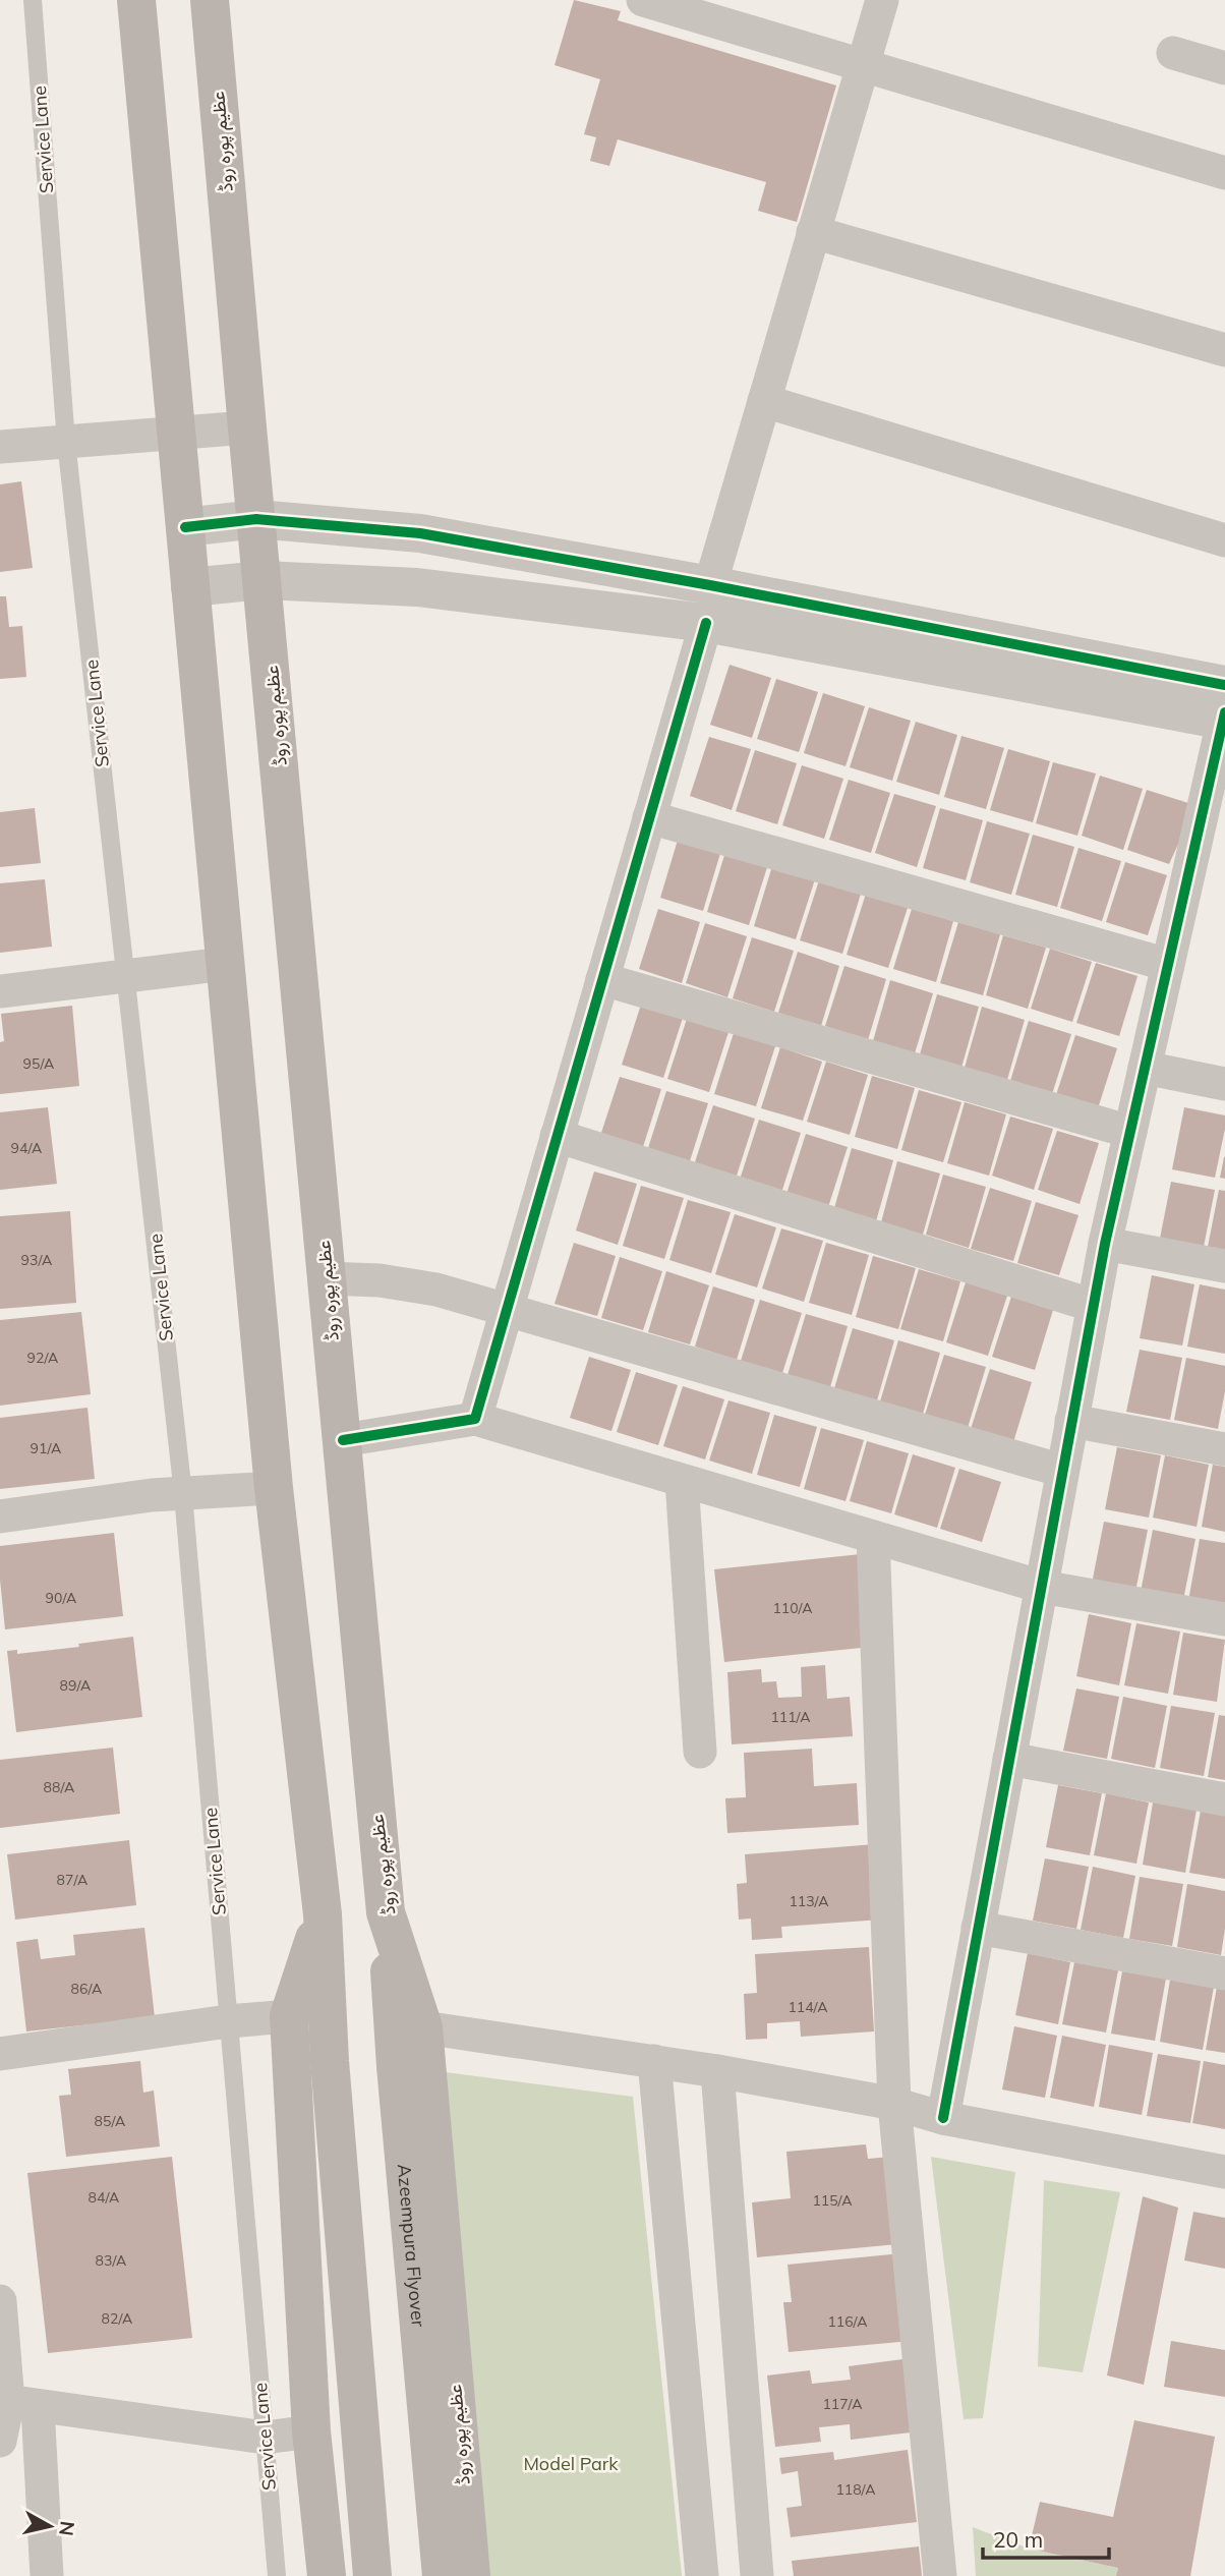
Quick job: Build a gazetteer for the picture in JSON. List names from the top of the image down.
{
  "streets": {
    "main road": ["عظیم پورہ روڈ", "Azeempura Flyover"],
    "lane": ["Service Lane"]
  },
  "crossings": [
    ["عظیم پورہ روڈ", "Azeempura Flyover"]
  ],
  "parks": ["Model Park"],
  "house_numbers": [
    "95/A",
    "94/A",
    "93/A",
    "92/A",
    "91/A",
    "90/A",
    "110/A",
    "89/A",
    "111/A",
    "88/A",
    "87/A",
    "113/A",
    "86/A",
    "114/A",
    "85/A",
    "84/A",
    "115/A",
    "83/A",
    "82/A",
    "116/A",
    "117/A",
    "118/A"
  ],
  "scale_bar": "20 m",
  "north": "right"
}
